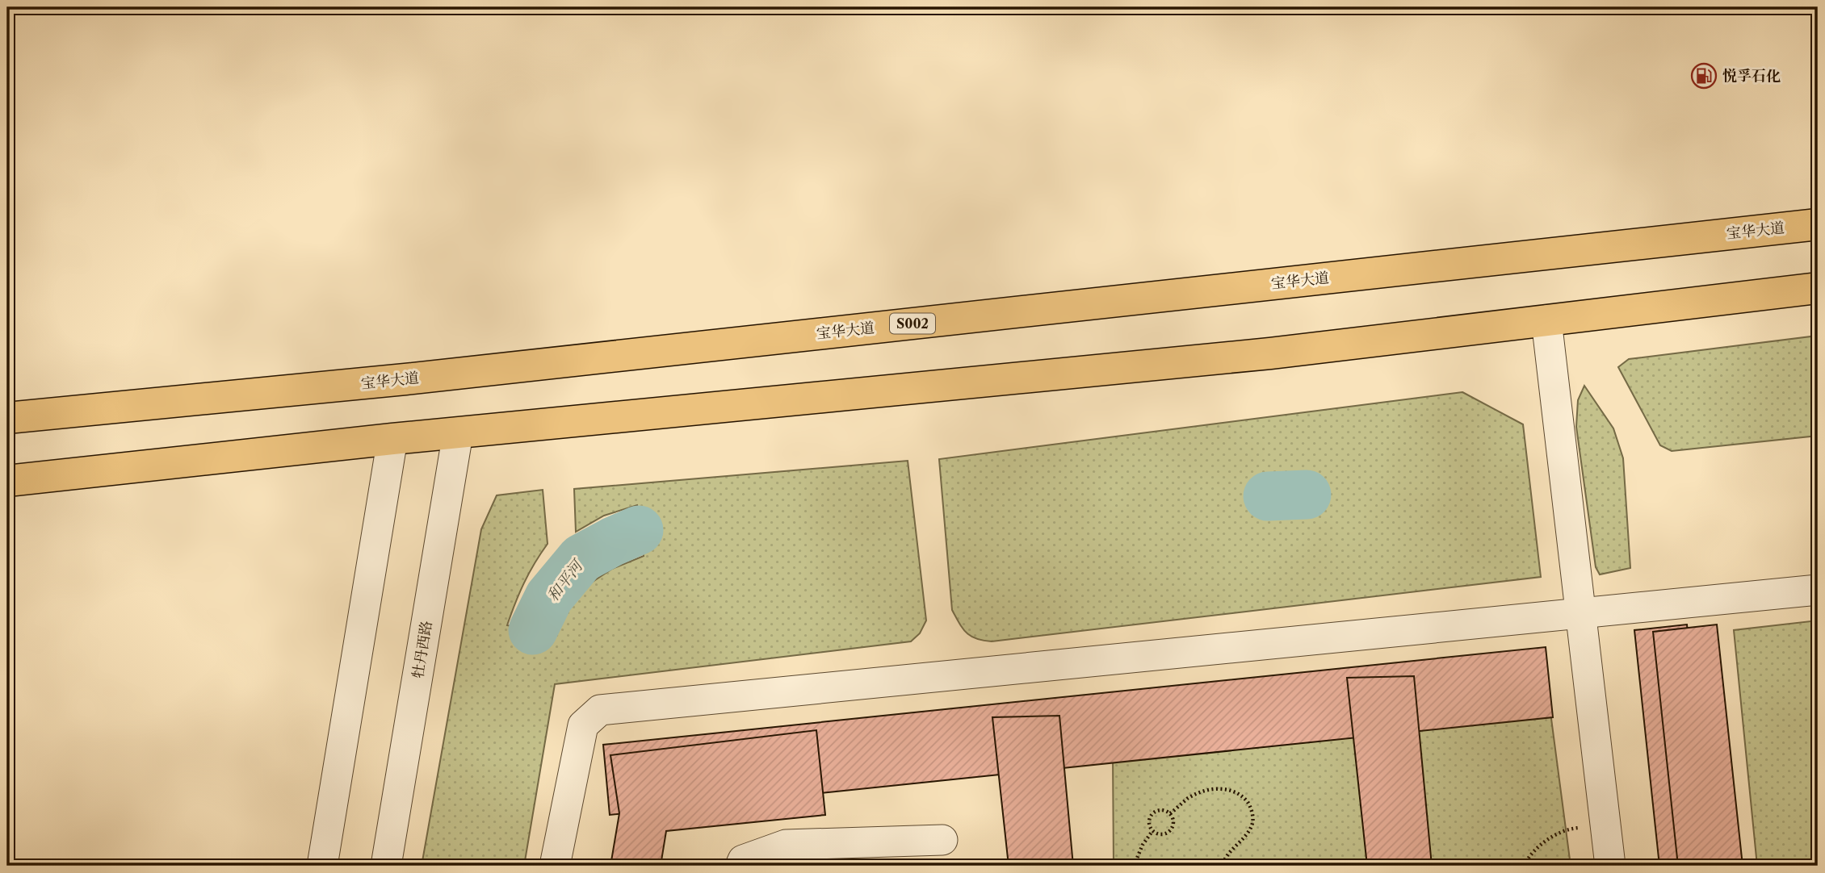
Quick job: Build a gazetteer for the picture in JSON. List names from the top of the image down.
{
  "streets": {
    "main road": ["宝华大道", "S002"],
    "street": ["牡丹西路"]
  },
  "water": ["和平河"],
  "places": {
    "fuel station": ["悦孚石化"]
  }
}
